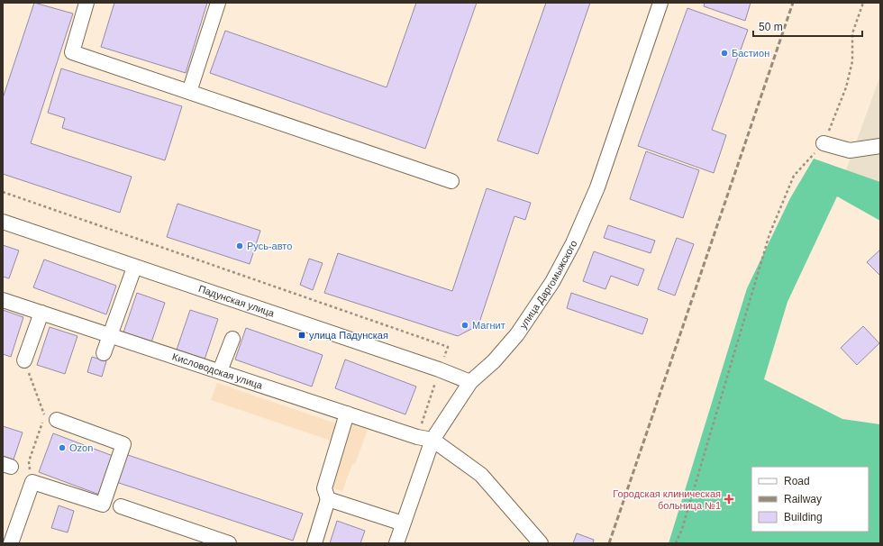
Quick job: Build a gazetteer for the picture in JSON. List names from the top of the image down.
{
  "streets": {
    "street": ["улица Даргомыжского", "Падунская улица", "Кисловодская улица"]
  },
  "crossings": [
    ["улица Даргомыжского", "Падунская улица"],
    ["улица Даргомыжского", "Кисловодская улица"]
  ],
  "places": {
    "other": [
      "Бастион",
      "Русь-авто",
      "Магнит",
      "Ozon"
    ],
    "transit": ["улица Падунская"],
    "health": ["Городская клиническая больница №1"]
  },
  "legend": ["Road", "Railway", "Building"],
  "scale_bar": "50 m"
}
